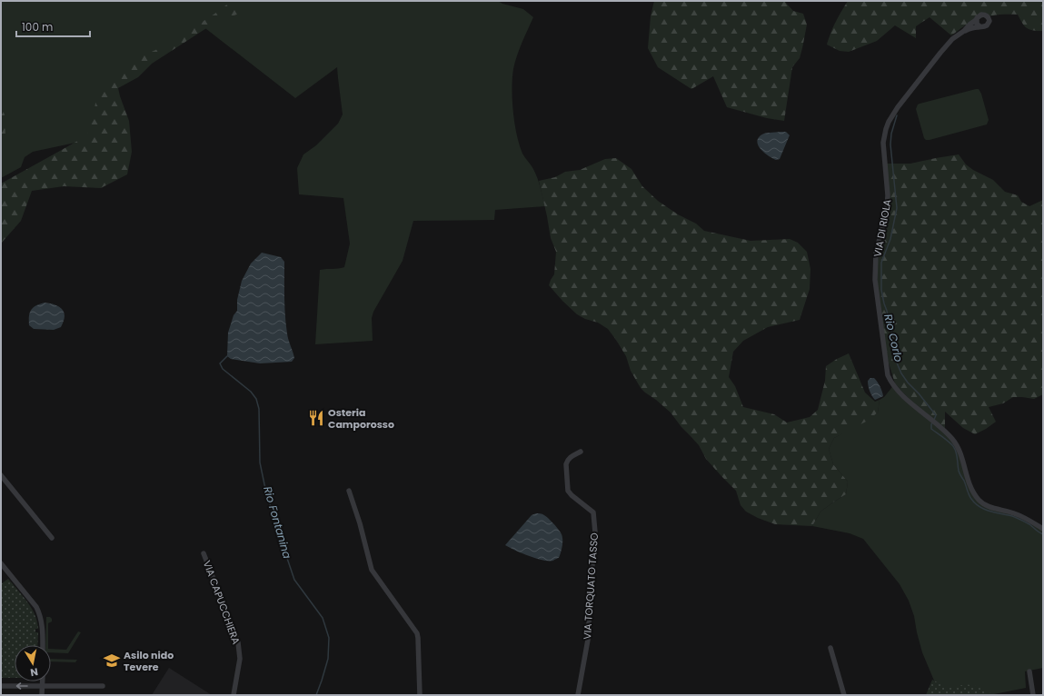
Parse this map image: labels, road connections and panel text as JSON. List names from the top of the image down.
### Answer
{
  "streets": {
    "street": ["VIA DI RIOLA", "VIA TORQUATO TASSO", "VIA CAPUCCHIERA"]
  },
  "water": ["Rio Corlo", "Rio Fontanina"],
  "places": {
    "restaurant": ["Osteria Camporosso"],
    "school or university": ["Asilo nido Tevere"]
  },
  "scale_bar": "100 m",
  "north": "bottom"
}
